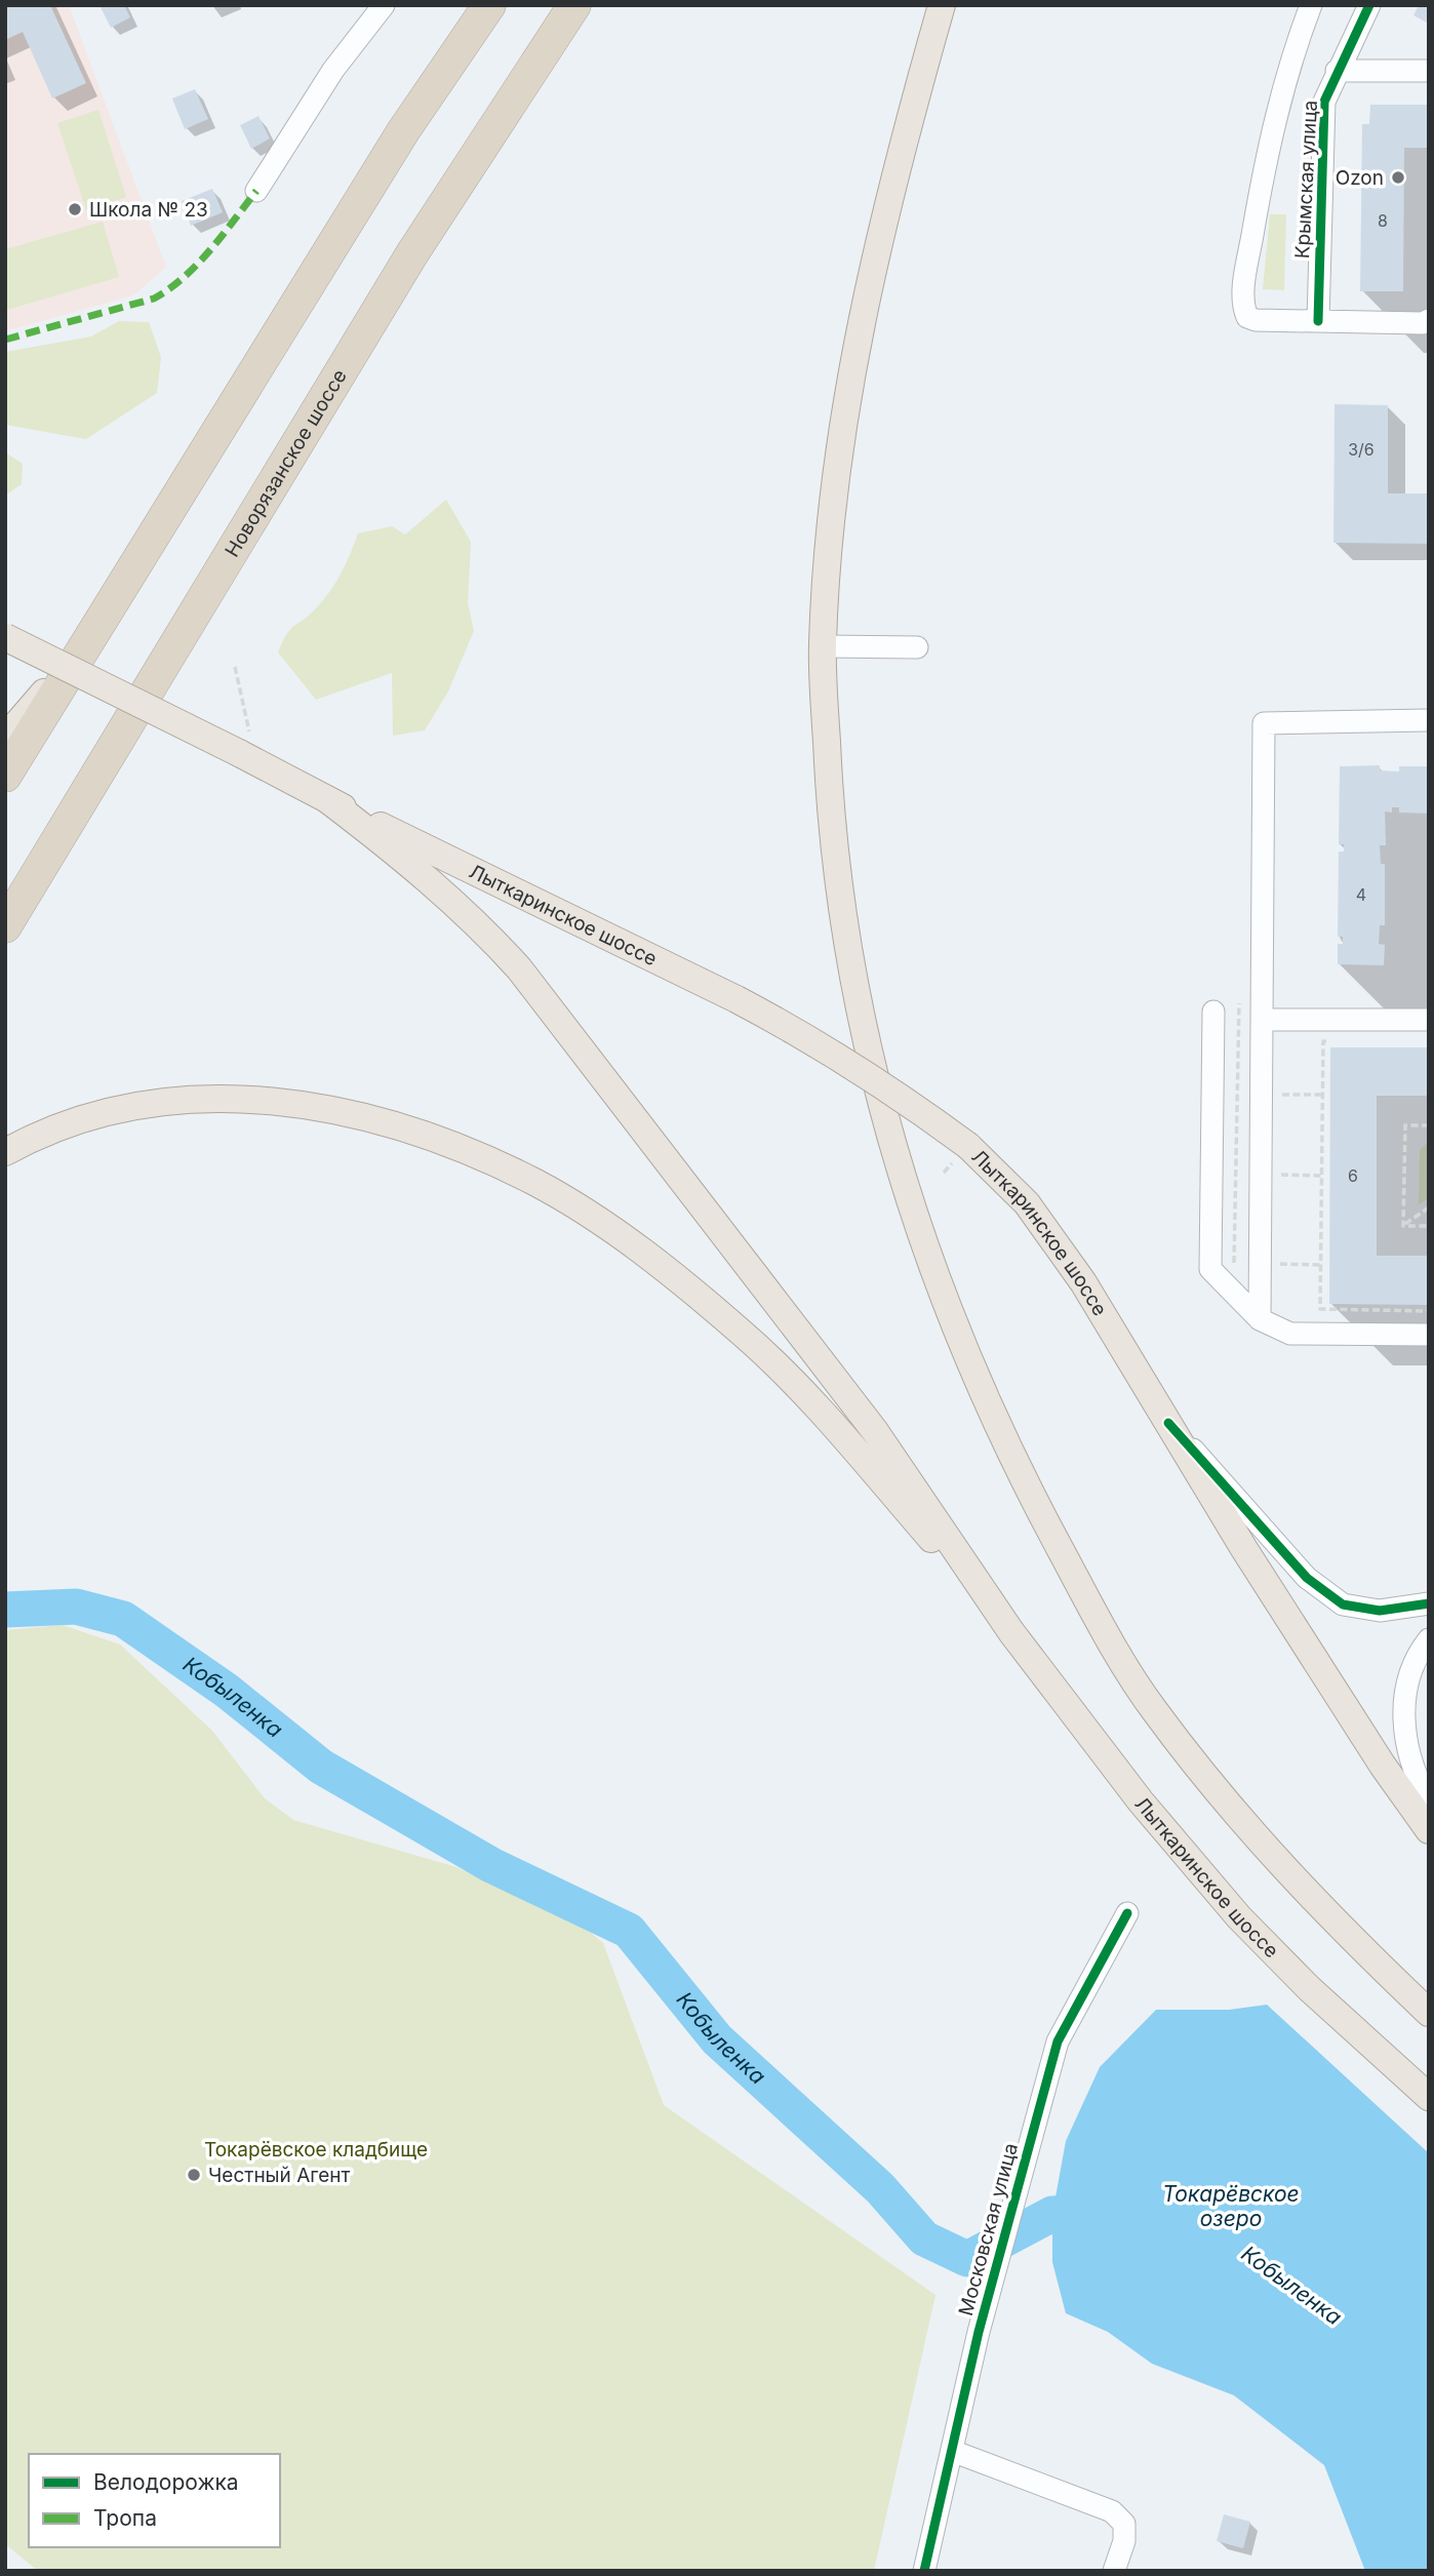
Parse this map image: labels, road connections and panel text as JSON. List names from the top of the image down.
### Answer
{
  "streets": {
    "highway": ["Новорязанское шоссе"],
    "main road": ["Лыткаринское шоссе"],
    "street": ["Крымская улица", "Московская улица"]
  },
  "water": ["Кобыленка", "Токарёвское озеро"],
  "parks": ["Токарёвское кладбище"],
  "places": ["Ozon", "Школа № 23", "Честный Агент"],
  "house_numbers": [
    "8",
    "3/6",
    "4",
    "6"
  ],
  "legend": ["Велодорожка", "Тропа"]
}
